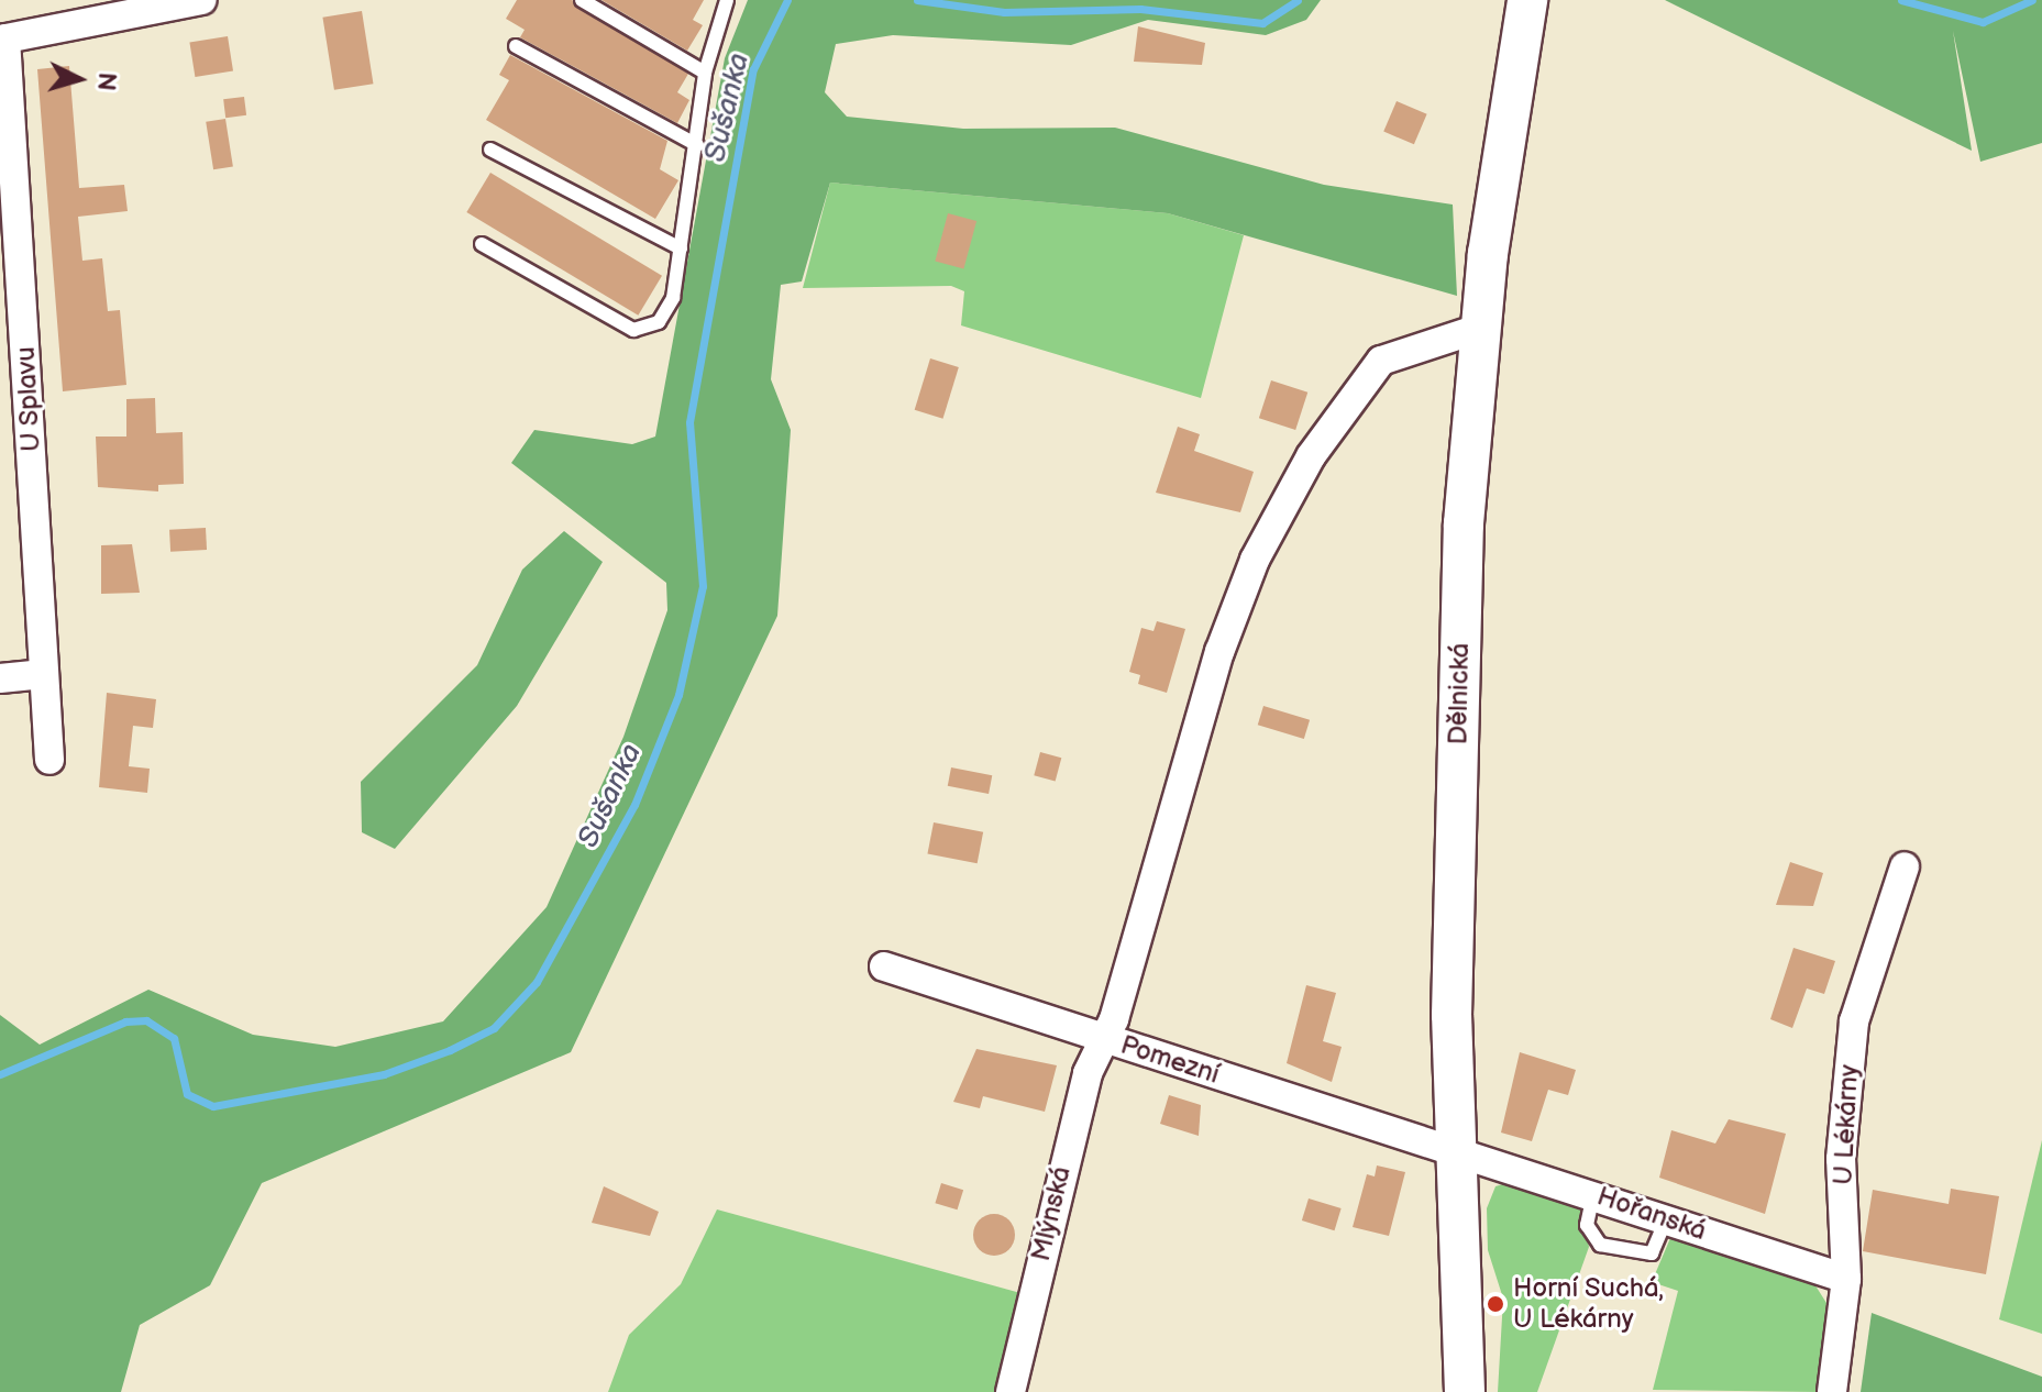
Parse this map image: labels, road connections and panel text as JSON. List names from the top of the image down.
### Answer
{
  "streets": {
    "main road": ["Dělnická"],
    "street": [
      "U Splavu",
      "Pomezní",
      "U Lékárny",
      "Mlýnská",
      "Hořanská"
    ]
  },
  "crossings": [
    ["Dělnická", "Pomezní"],
    ["Dělnická", "Mlýnská"],
    ["Dělnická", "Hořanská"],
    ["Pomezní", "Mlýnská"],
    ["Pomezní", "Hořanská"],
    ["U Lékárny", "Hořanská"]
  ],
  "water": ["Sušanka"],
  "places": ["Horní Suchá, U Lékárny"],
  "north": "right"
}
